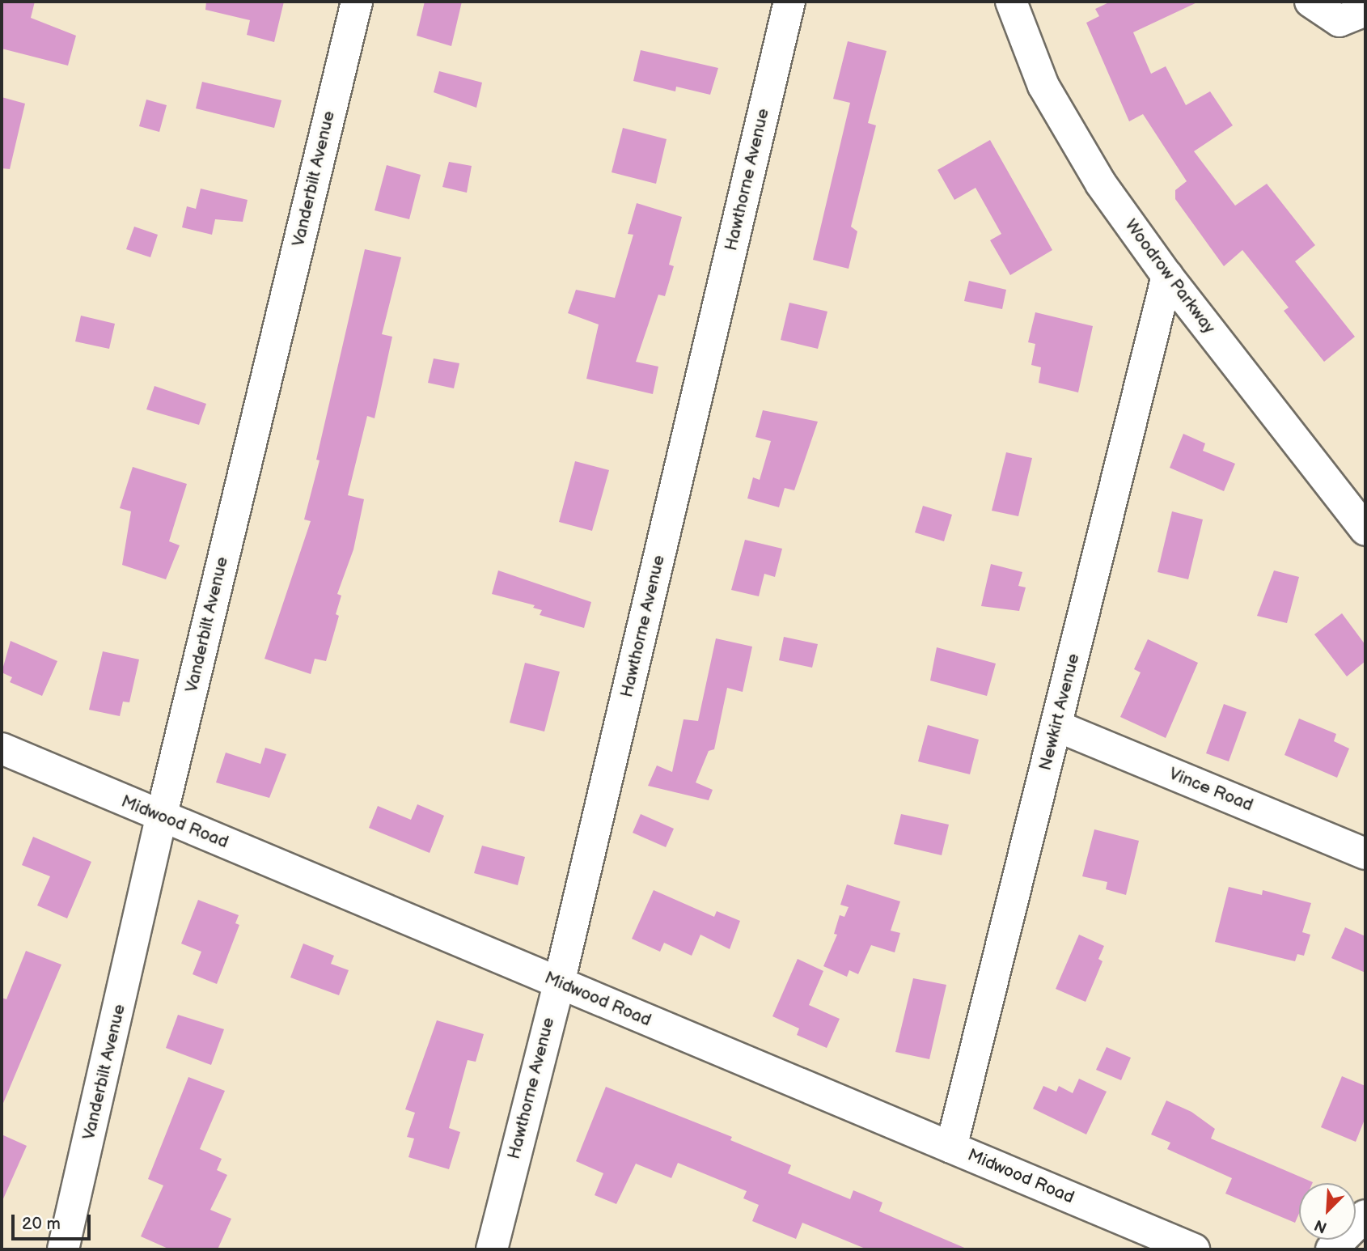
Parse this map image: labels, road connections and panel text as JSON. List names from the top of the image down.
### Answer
{
  "streets": {
    "street": [
      "Vanderbilt Avenue",
      "Hawthorne Avenue",
      "Woodrow Parkway",
      "Newkirt Avenue",
      "Vince Road",
      "Midwood Road"
    ]
  },
  "crossings": [
    ["Vanderbilt Avenue", "Midwood Road"],
    ["Hawthorne Avenue", "Midwood Road"],
    ["Woodrow Parkway", "Newkirt Avenue"],
    ["Newkirt Avenue", "Vince Road"],
    ["Newkirt Avenue", "Midwood Road"]
  ],
  "scale_bar": "20 m",
  "north": "bottom left"
}
